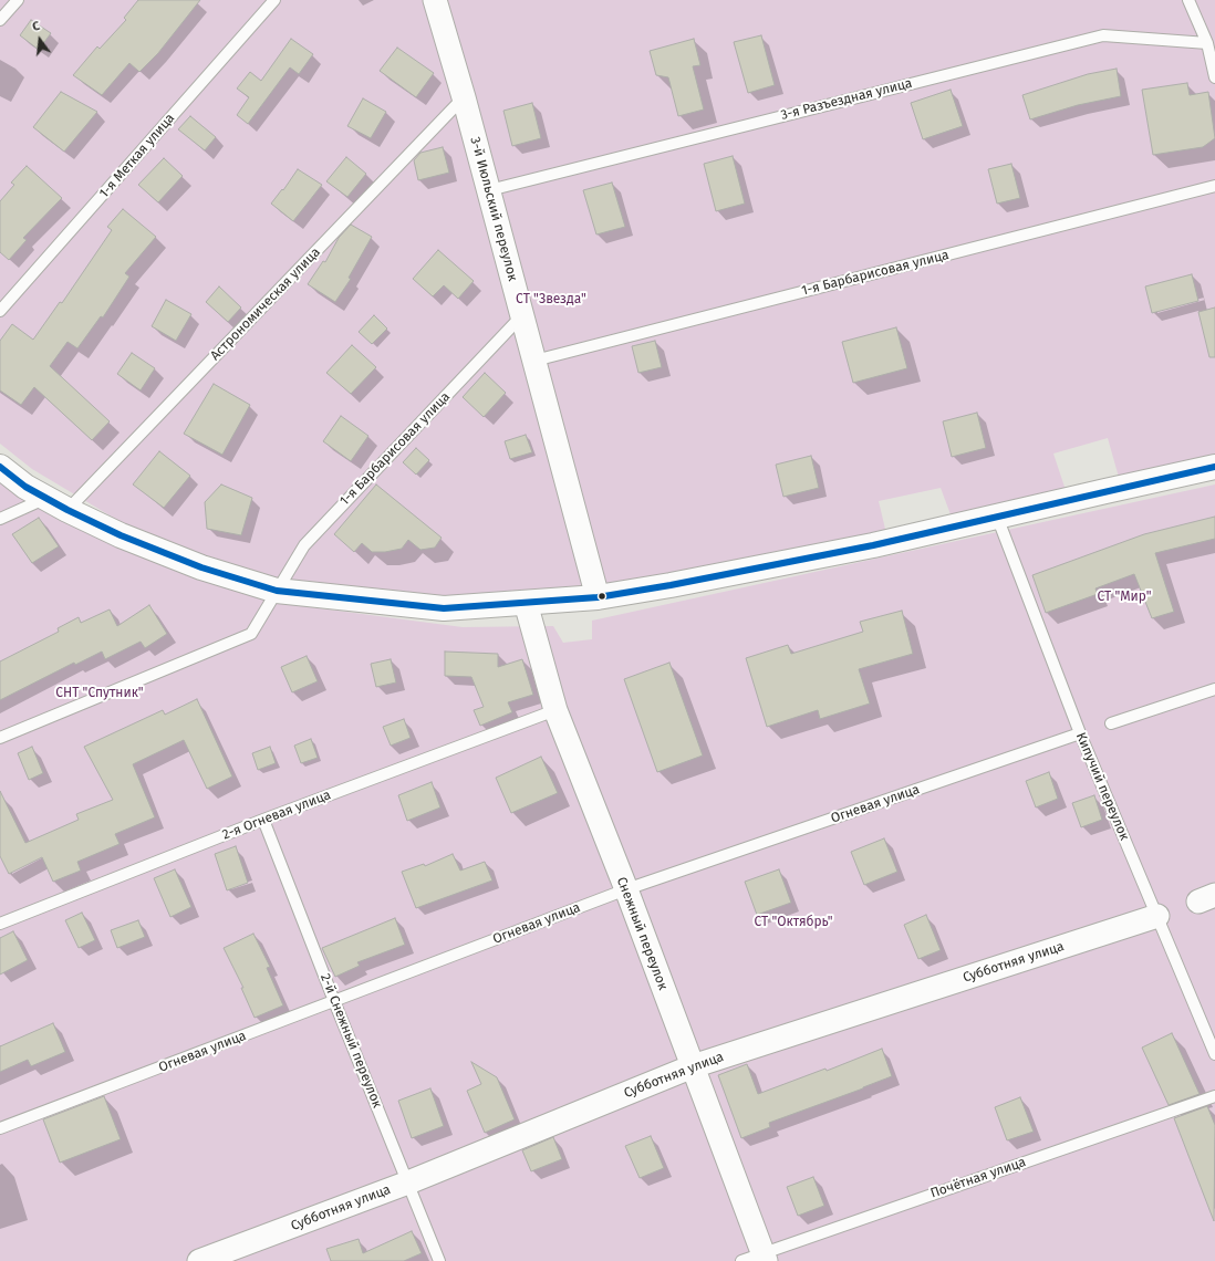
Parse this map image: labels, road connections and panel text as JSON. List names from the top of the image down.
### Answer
{
  "streets": {
    "street": ["3-й Июльский переулок", "Снежный переулок", "Субботняя улица"],
    "lane": [
      "3-я Разъездная улица",
      "1-я Меткая улица",
      "1-я Барбарисовая улица",
      "Астрономическая улица",
      "Кипучий переулок",
      "Огневая улица",
      "2-я Огневая улица",
      "2-й Снежный переулок",
      "Почётная улица"
    ]
  },
  "crossings": [
    ["3-я Разъездная улица", "3-й Июльский переулок"],
    ["3-й Июльский переулок", "1-я Барбарисовая улица"],
    ["3-й Июльский переулок", "Астрономическая улица"],
    ["Кипучий переулок", "Огневая улица"],
    ["Кипучий переулок", "Субботняя улица"],
    ["Огневая улица", "Снежный переулок"],
    ["Огневая улица", "2-й Снежный переулок"],
    ["2-я Огневая улица", "Снежный переулок"],
    ["2-я Огневая улица", "2-й Снежный переулок"],
    ["Снежный переулок", "Субботняя улица"],
    ["Снежный переулок", "Почётная улица"],
    ["Субботняя улица", "2-й Снежный переулок"]
  ],
  "parks": [
    "СТ \"Звезда\"",
    "СТ \"Мир\"",
    "СНТ \"Спутник\"",
    "СТ \"Октябрь\""
  ],
  "north": "top"
}
